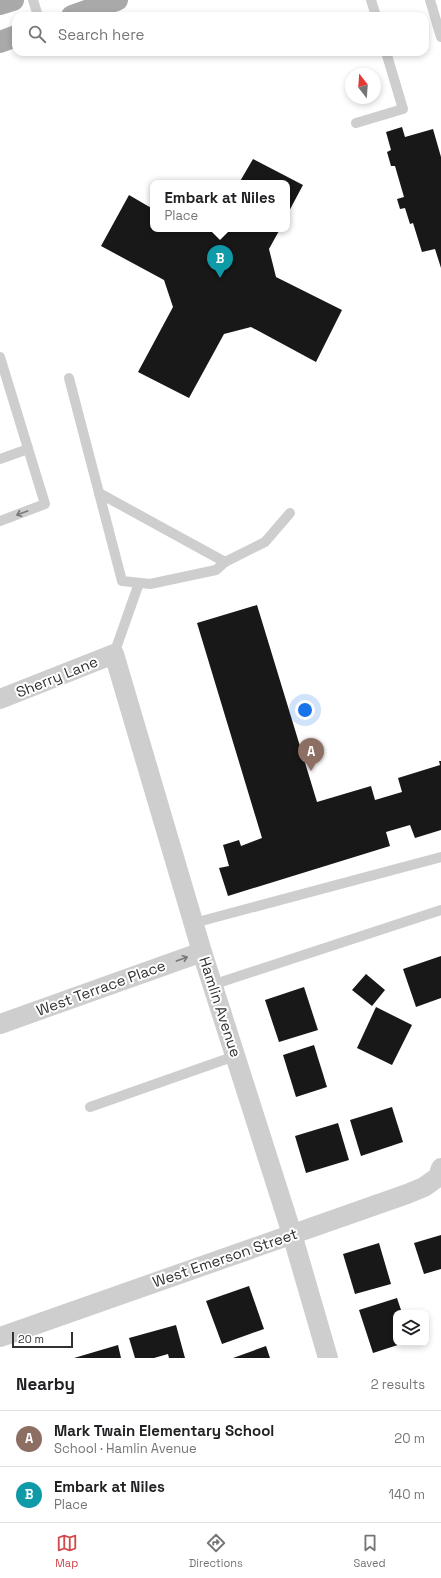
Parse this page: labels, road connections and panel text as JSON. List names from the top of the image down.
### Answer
{
  "streets": {
    "street": [
      "Sherry Lane",
      "West Terrace Place",
      "Hamlin Avenue",
      "West Emerson Street"
    ]
  },
  "crossings": [
    ["Sherry Lane", "Hamlin Avenue"],
    ["West Terrace Place", "Hamlin Avenue"],
    ["Hamlin Avenue", "West Emerson Street"]
  ],
  "one_way": ["West Terrace Place"],
  "scale_bar": "20 m",
  "north": "top",
  "page": {
    "search": "Search here",
    "popup": ["Embark at Niles", "Place"],
    "pins": ["B", "A"],
    "scale": "20 m",
    "heading": ["Nearby", "2 results"],
    "list": [
      {
        "mark": "A",
        "name": "Mark Twain Elementary School",
        "note": "School · Hamlin Avenue",
        "value": "20 m"
      },
      {
        "mark": "B",
        "name": "Embark at Niles",
        "note": "Place",
        "value": "140 m"
      }
    ],
    "nav": ["Map", "Directions", "Saved"]
  }
}
